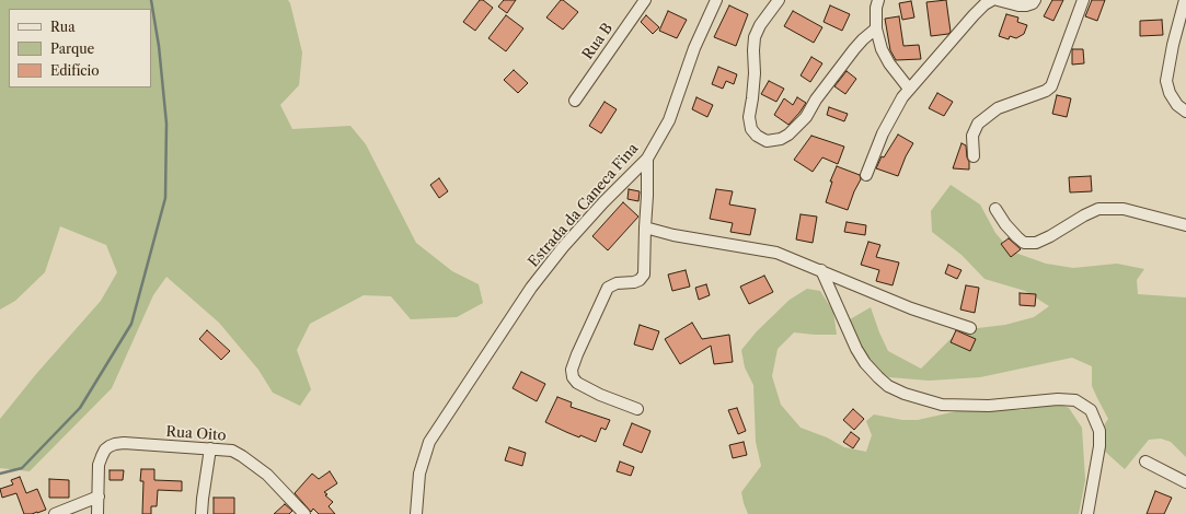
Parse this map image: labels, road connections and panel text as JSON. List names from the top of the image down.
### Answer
{
  "streets": {
    "street": ["Rua B", "Estrada da Caneca Fina", "Rua Oito"]
  },
  "legend": ["Rua", "Parque", "Edifício"]
}
